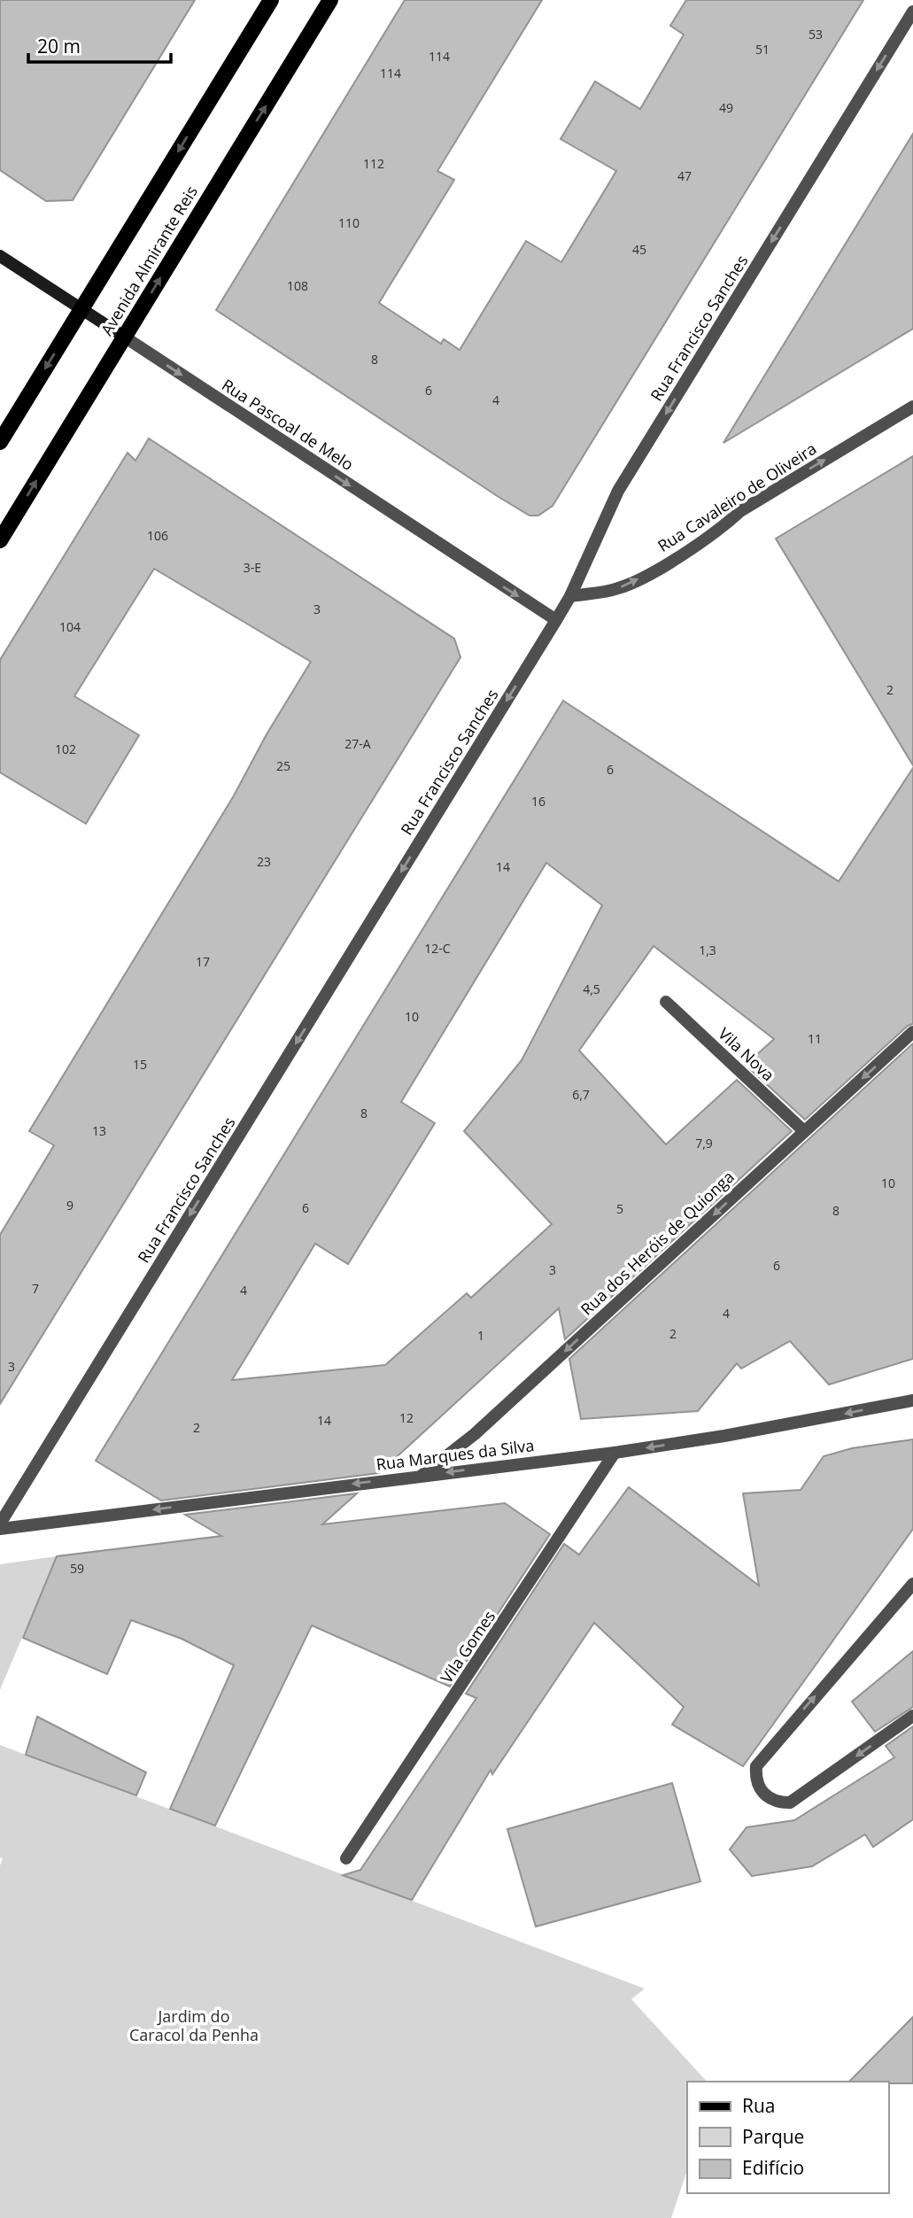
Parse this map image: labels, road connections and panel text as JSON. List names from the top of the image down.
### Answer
{
  "streets": {
    "main road": ["Avenida Almirante Reis"],
    "street": [
      "Rua Francisco Sanches",
      "Rua Pascoal de Melo",
      "Rua Cavaleiro de Oliveira",
      "Vila Nova",
      "Rua dos Heróis de Quionga",
      "Rua Marques da Silva",
      "Vila Gomes"
    ]
  },
  "crossings": [
    ["Avenida Almirante Reis", "Rua Pascoal de Melo"],
    ["Rua Francisco Sanches", "Rua Pascoal de Melo"],
    ["Rua Francisco Sanches", "Rua Cavaleiro de Oliveira"],
    ["Vila Nova", "Rua dos Heróis de Quionga"],
    ["Rua dos Heróis de Quionga", "Rua Marques da Silva"],
    ["Rua Marques da Silva", "Vila Gomes"]
  ],
  "one_way": [
    "Rua Francisco Sanches",
    "Rua Pascoal de Melo",
    "Rua Cavaleiro de Oliveira",
    "Rua dos Heróis de Quionga",
    "Rua Marques da Silva"
  ],
  "parks": ["Jardim do Caracol da Penha"],
  "house_numbers": [
    "53",
    "51",
    "114",
    "114",
    "49",
    "112",
    "47",
    "110",
    "45",
    "108",
    "8",
    "6",
    "4",
    "106",
    "3-E",
    "3",
    "104",
    "2",
    "27-A",
    "102",
    "25",
    "6",
    "16",
    "23",
    "14",
    "12-C",
    "1,3",
    "17",
    "4,5",
    "10",
    "11",
    "15",
    "6,7",
    "8",
    "13",
    "7,9",
    "10",
    "9",
    "6",
    "5",
    "8",
    "6",
    "3",
    "7",
    "4",
    "4",
    "2",
    "1",
    "3",
    "12",
    "14",
    "2",
    "59"
  ],
  "legend": ["Rua", "Parque", "Edifício"],
  "scale_bar": "20 m"
}
